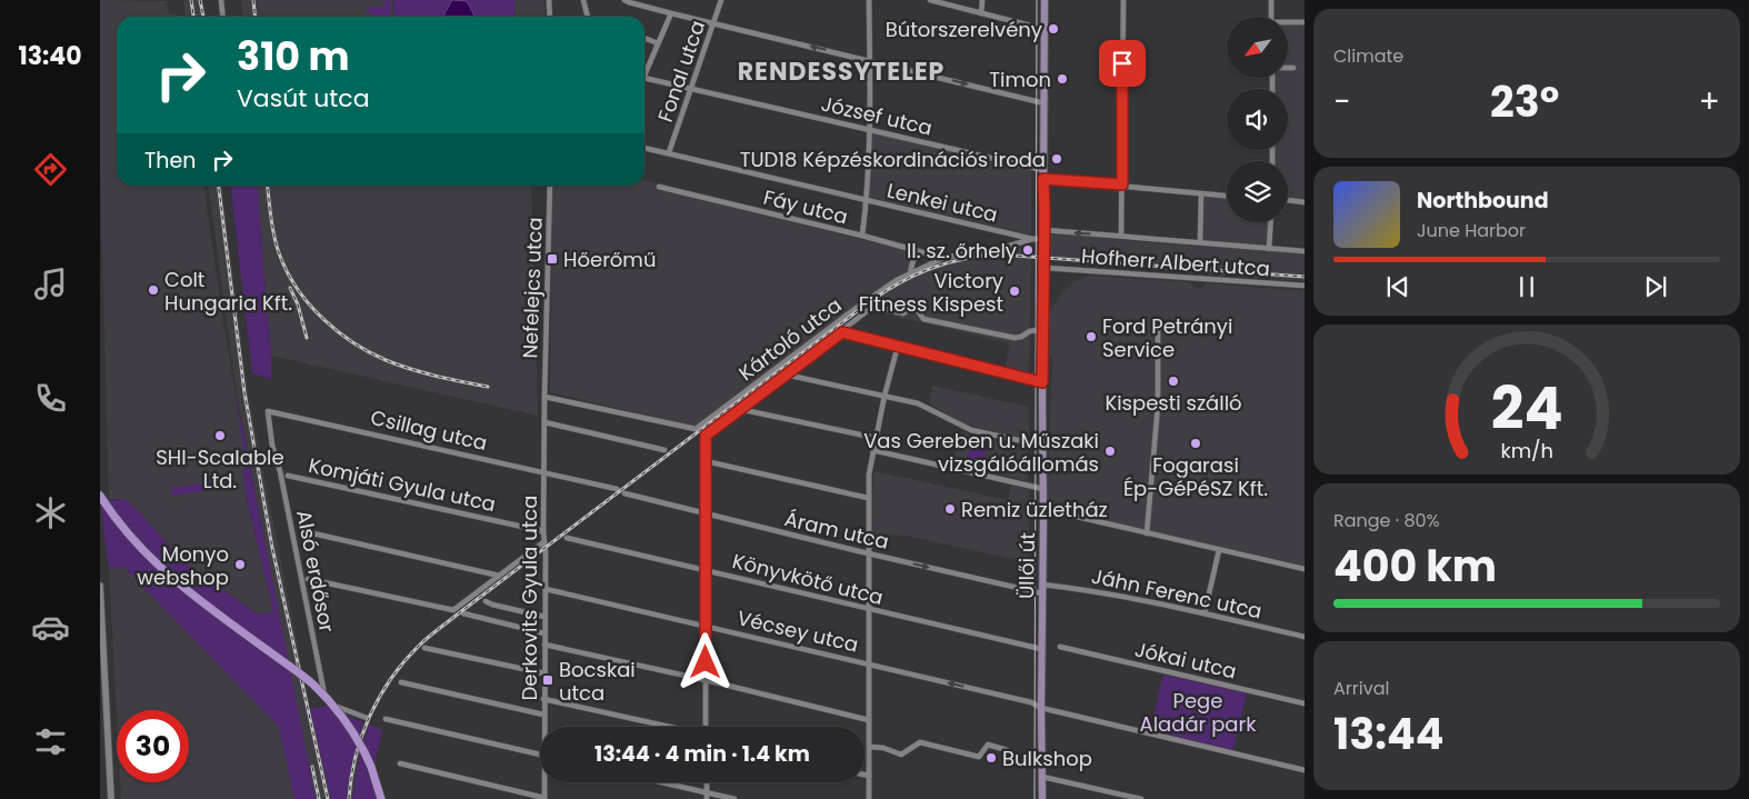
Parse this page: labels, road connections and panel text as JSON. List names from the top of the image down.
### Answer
{
  "streets": {
    "main road": ["Üllői út"],
    "street": [
      "Fonal utca",
      "József utca",
      "Lenkei utca",
      "Fáy utca",
      "Hofherr Albert utca",
      "Nefelejcs utca",
      "Kártoló utca",
      "Csillag utca",
      "Komjáti Gyula utca",
      "Áram utca",
      "Alsó erdősor",
      "Könyvkötő utca",
      "Jáhn Ferenc utca",
      "Derkovits Gyula utca",
      "Vécsey utca",
      "Jókai utca"
    ]
  },
  "crossings": [
    ["Fonal utca", "József utca"],
    ["Fonal utca", "Lenkei utca"],
    ["József utca", "Üllői út"],
    ["Lenkei utca", "Kártoló utca"],
    ["Lenkei utca", "Üllői út"],
    ["Fáy utca", "Kártoló utca"],
    ["Hofherr Albert utca", "Üllői út"],
    ["Nefelejcs utca", "Kártoló utca"],
    ["Nefelejcs utca", "Derkovits Gyula utca"],
    ["Kártoló utca", "Derkovits Gyula utca"],
    ["Csillag utca", "Alsó erdősor"],
    ["Csillag utca", "Derkovits Gyula utca"],
    ["Komjáti Gyula utca", "Derkovits Gyula utca"],
    ["Áram utca", "Üllői út"],
    ["Üllői út", "Könyvkötő utca"],
    ["Üllői út", "Jáhn Ferenc utca"],
    ["Üllői út", "Vécsey utca"],
    ["Derkovits Gyula utca", "Vécsey utca"]
  ],
  "one_way": ["Áram utca"],
  "districts": ["RENDESSYTELEP"],
  "parks": ["Pege Aladár park"],
  "places": {
    "other": [
      "Bútorszerelvény",
      "Timon",
      "TUD18 Képzéskordinációs iroda",
      "II. sz. őrhely",
      "Colt Hungaria Kft.",
      "Victory Fitness Kispest",
      "Ford Petrányi Service",
      "Kispesti szálló",
      "SHI-Scalable Ltd.",
      "Fogarasi Ép-GéPéSZ Kft.",
      "Vas Gereben u. Műszaki vizsgálóállomás",
      "Remiz üzletház",
      "Monyo webshop",
      "Bulkshop"
    ],
    "transit": ["Hőerőmű", "Bocskai utca"]
  },
  "north": "bottom left",
  "page": {
    "tabs": "13:40",
    "tile": [
      "Climate",
      ["Range · 80%", "400 km"],
      ["Arrival", "13:44"]
    ],
    "turn": ["310 m", "Vasút utca"],
    "heat": ["−", "23°", "+"],
    "then": "Then",
    "song": ["Northbound", "June Harbor"],
    "limit": "30",
    "trip": "13:44 · 4 min · 1.4 km",
    "gauge": ["24", "km/h"]
  }
}
